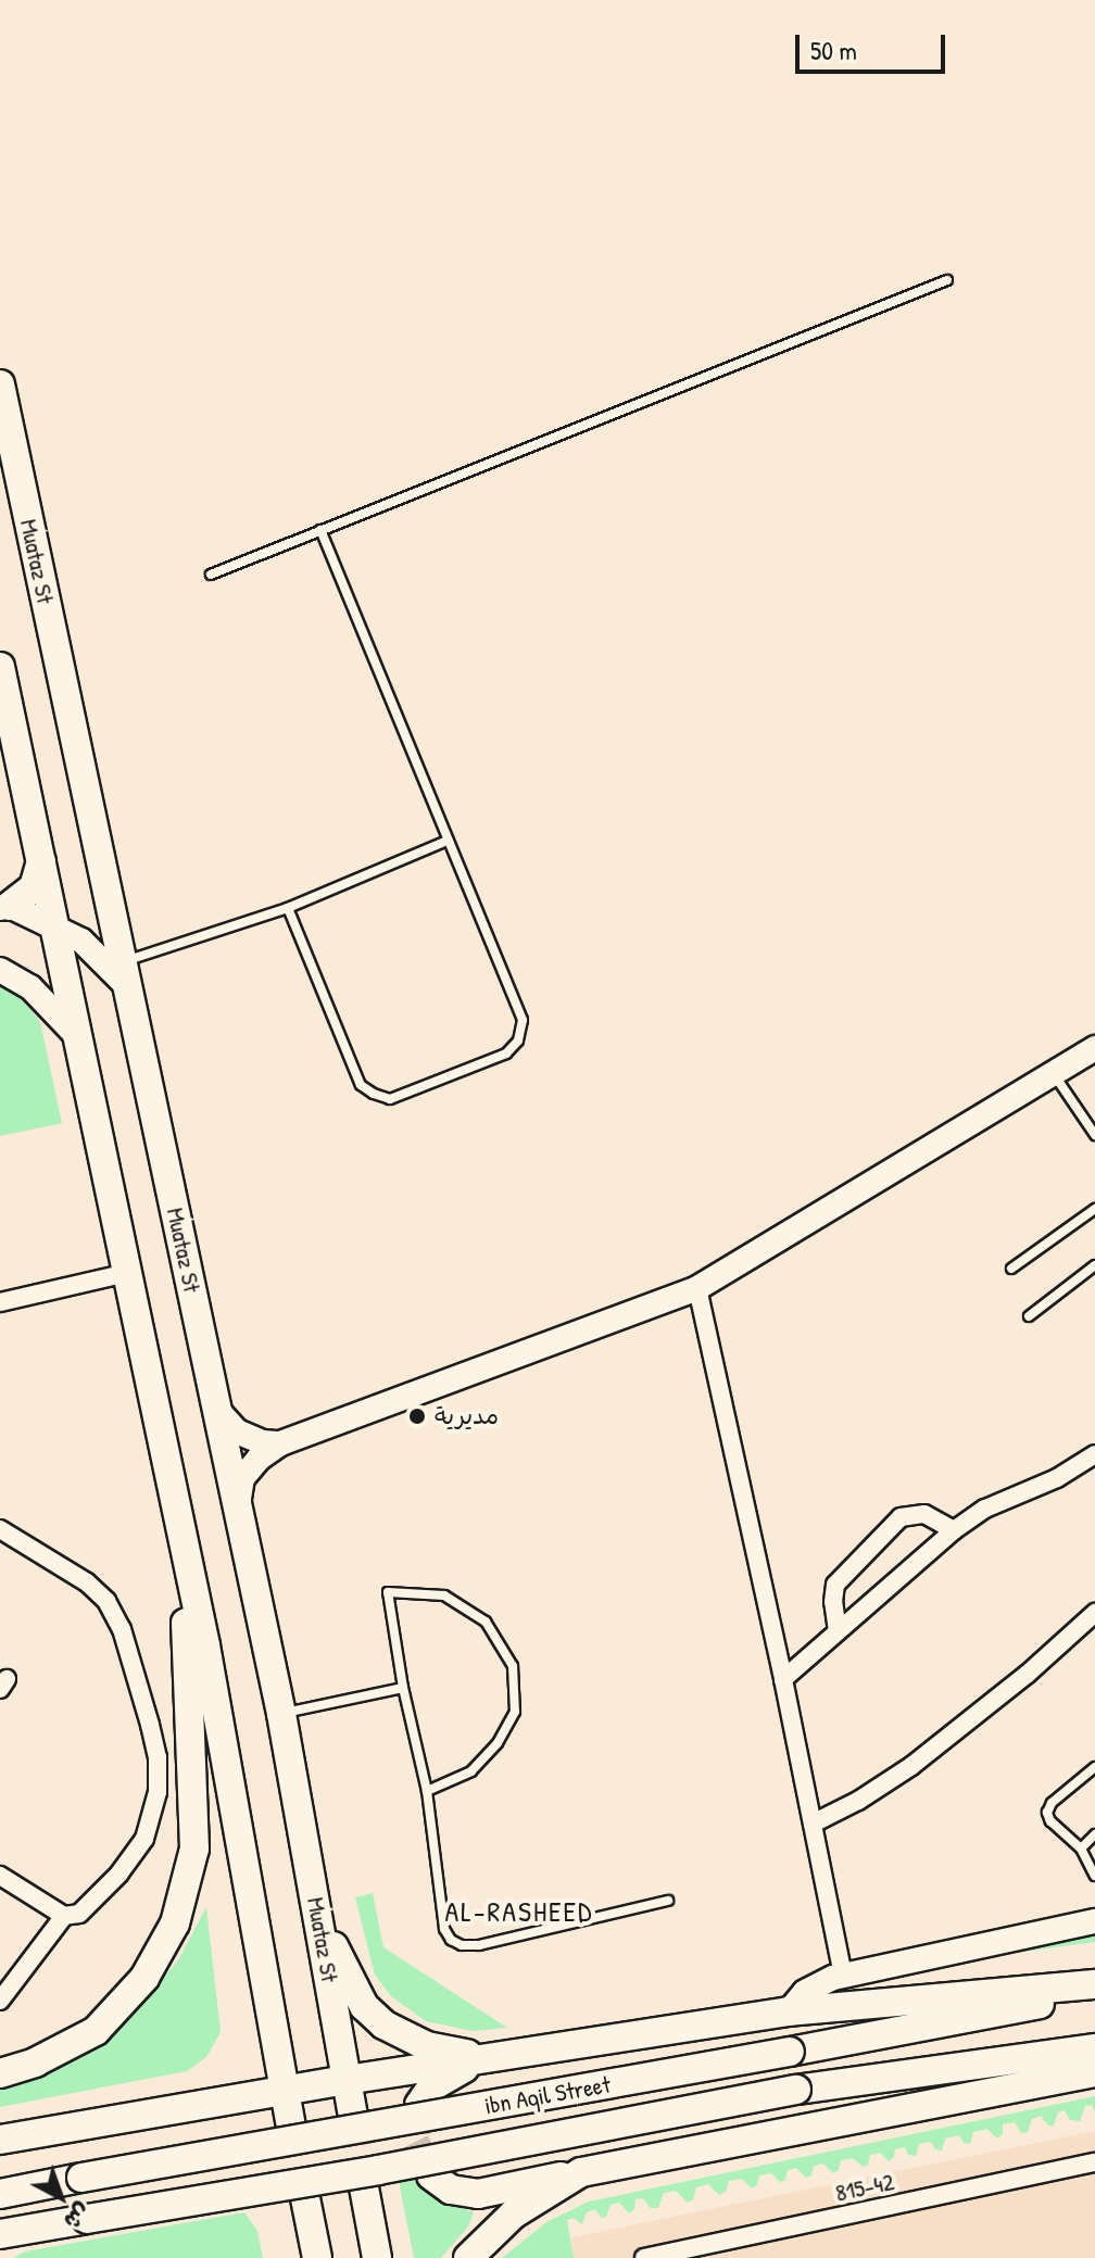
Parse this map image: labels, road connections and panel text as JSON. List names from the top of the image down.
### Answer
{
  "streets": {
    "main road": ["Muataz St", "ibn Aqil Street"],
    "street": ["815-42"]
  },
  "districts": ["AL-RASHEED"],
  "places": ["مديرية"],
  "scale_bar": "50 m",
  "north": "bottom right"
}
